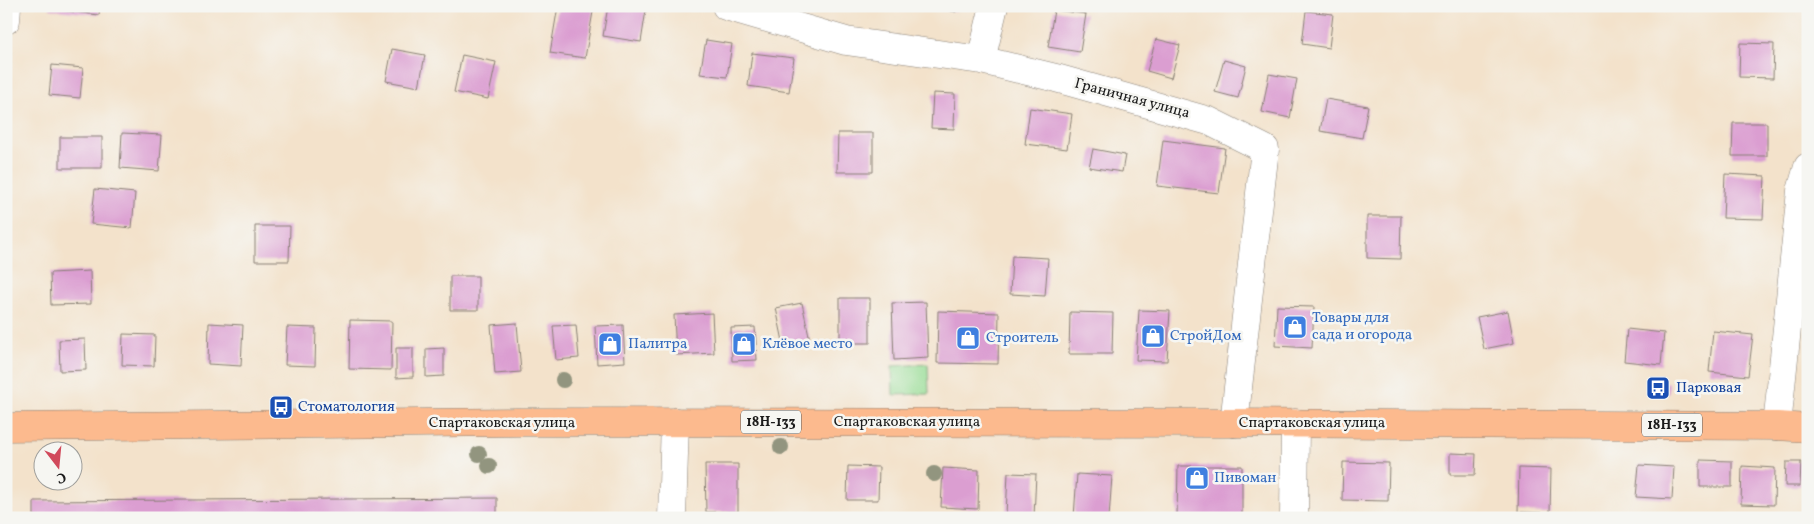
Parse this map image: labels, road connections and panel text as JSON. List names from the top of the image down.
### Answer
{
  "streets": {
    "main road": ["18Н-133", "Спартаковская улица"],
    "street": ["Граничная улица"]
  },
  "crossings": [
    ["Граничная улица", "Спартаковская улица"]
  ],
  "places": {
    "shop": [
      "Товары для сада и огорода",
      "СтройДом",
      "Строитель",
      "Палитра",
      "Клёвое место",
      "Пивоман"
    ],
    "bus stop": ["Парковая", "Стоматология"]
  },
  "north": "bottom"
}
